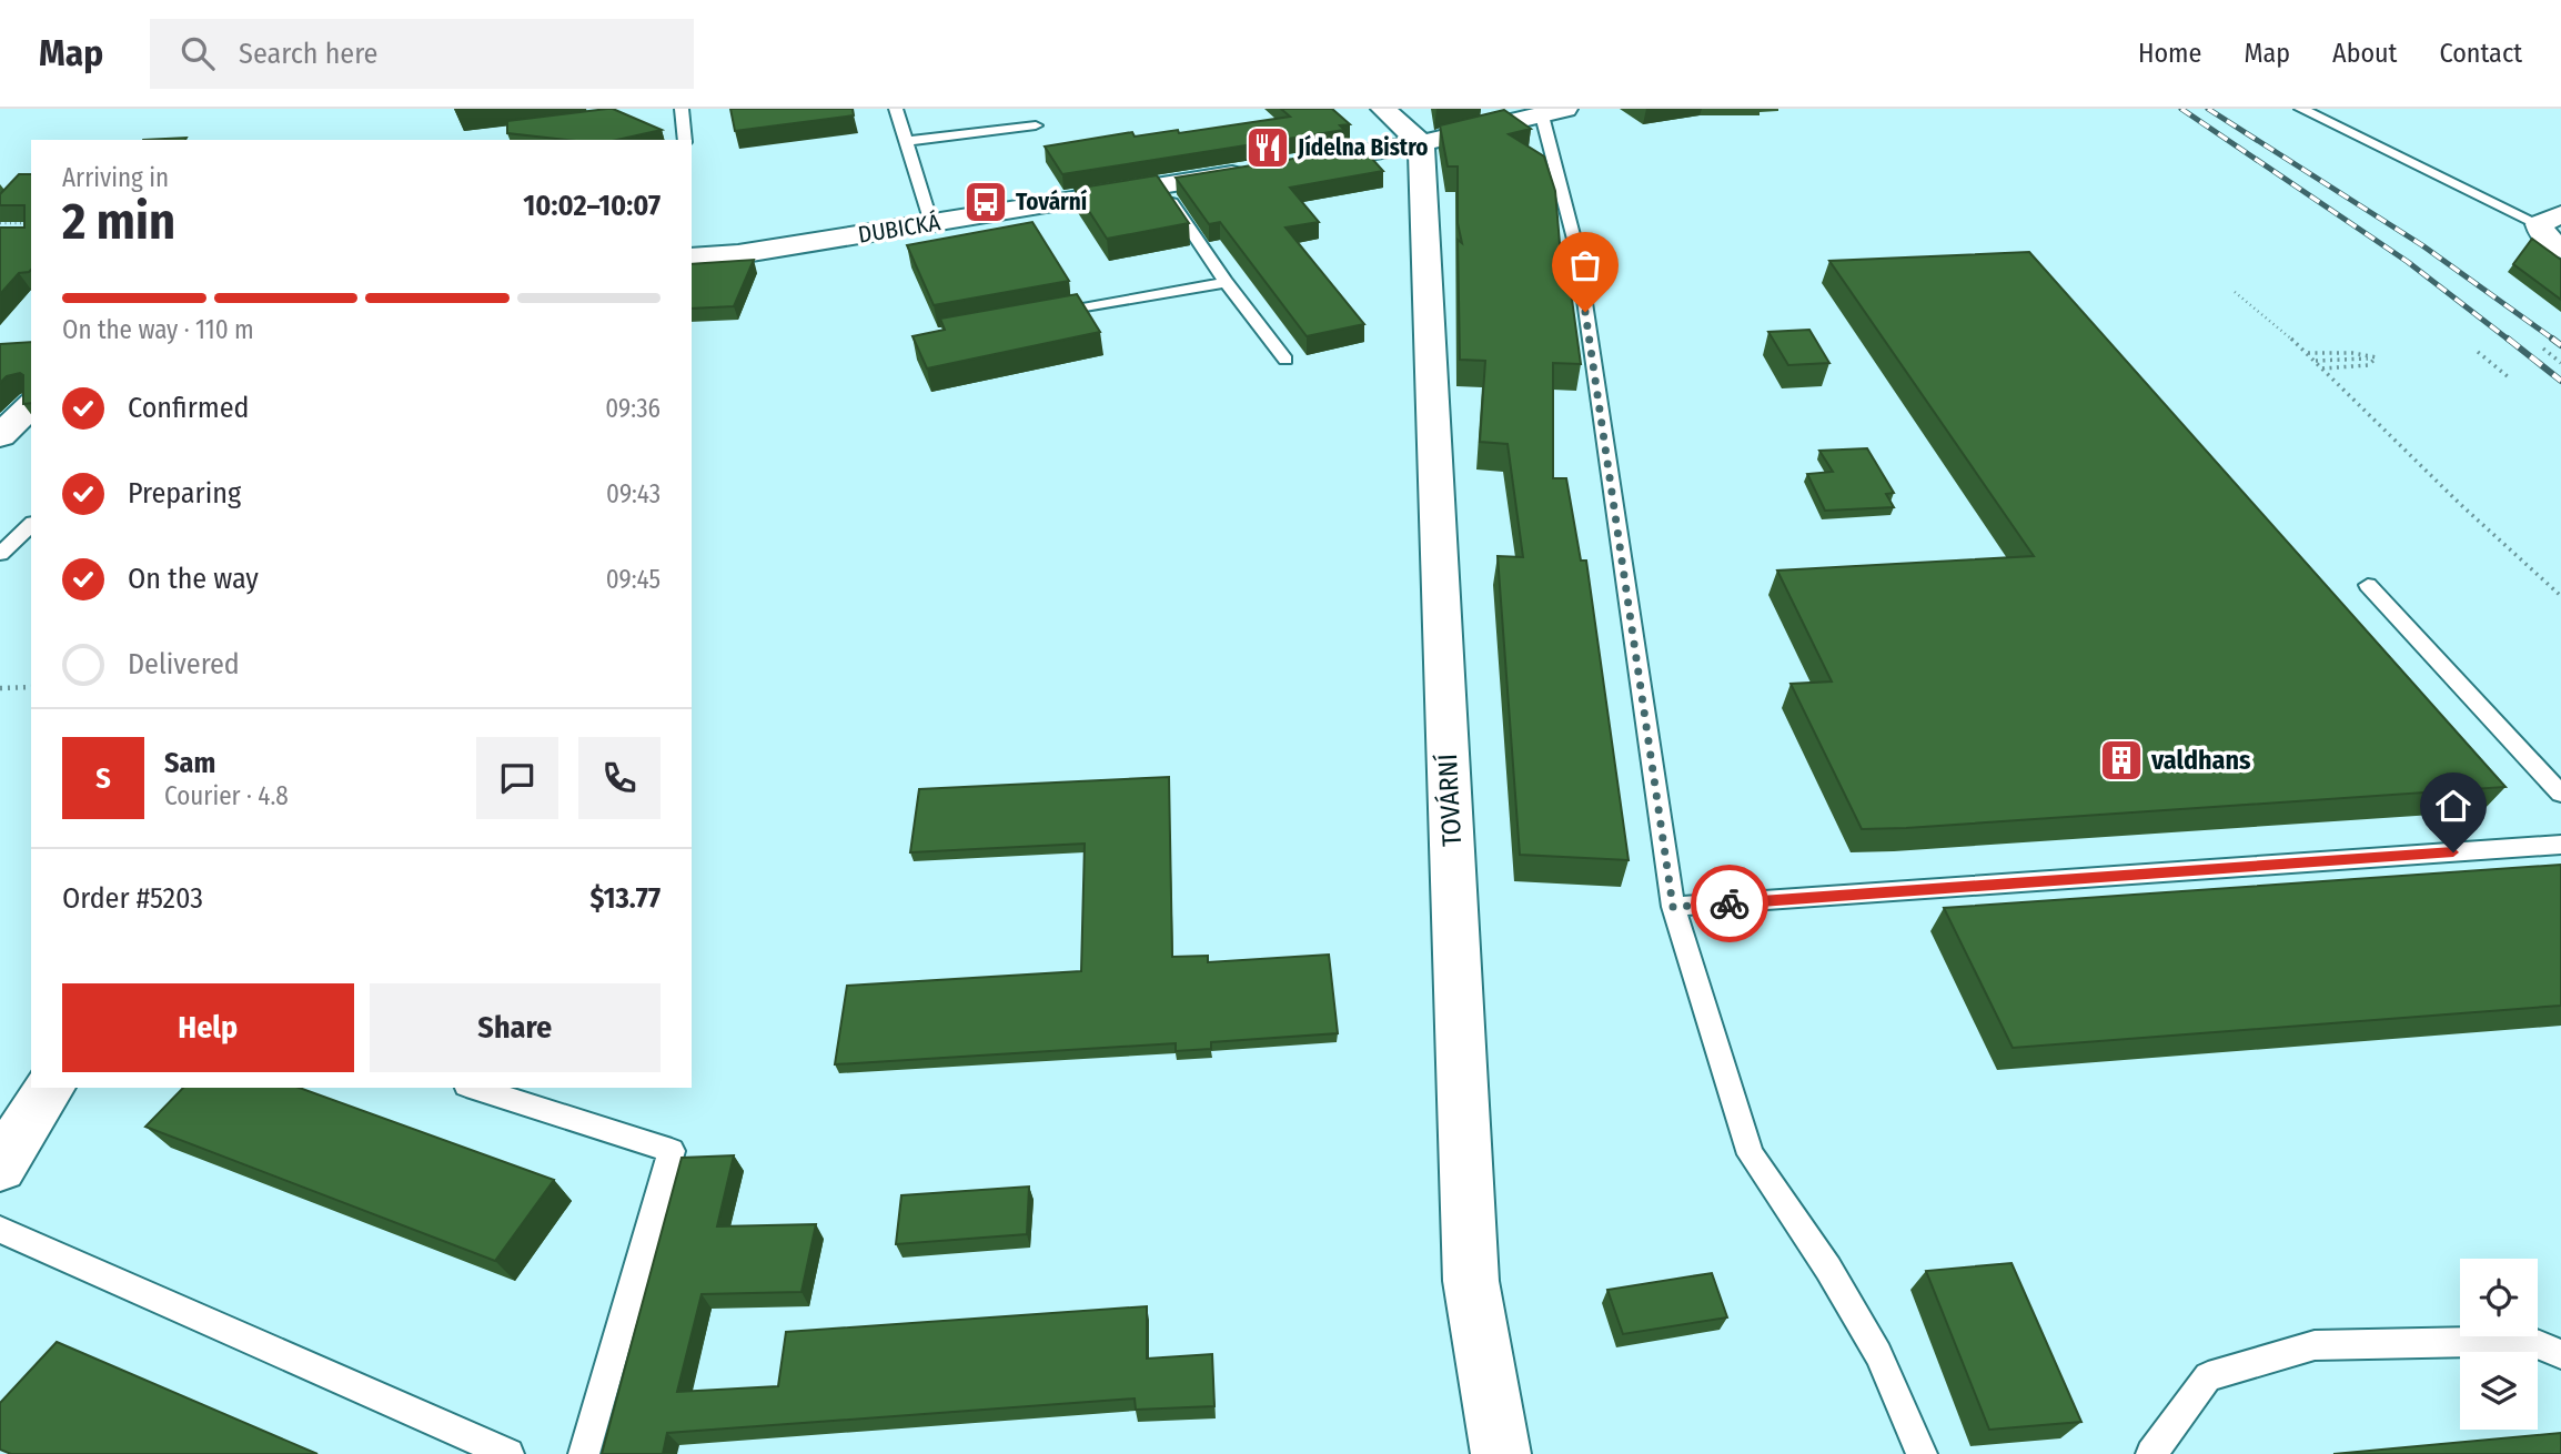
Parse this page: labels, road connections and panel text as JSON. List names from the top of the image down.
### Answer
{
  "streets": {
    "street": ["DUBICKÁ", "TOVÁRNÍ"]
  },
  "places": {
    "restaurant": ["Jídelna Bistro"],
    "bus stop": ["Tovární"],
    "building": ["valdhans"]
  },
  "page": {
    "header": "Map",
    "search": "Search here",
    "nav": [
      "Home",
      "Map",
      "About",
      "Contact"
    ],
    "heading": ["2 min", "Arriving in", "10:02–10:07"],
    "panel": [
      "Sam",
      "Courier · 4.8",
      "Order #5203",
      "$13.77"
    ],
    "bar": "On the way · 110 m",
    "list": [
      ["Confirmed", "09:36"],
      ["Preparing", "09:43"],
      ["On the way", "09:45"],
      "Delivered"
    ],
    "round": "S",
    "buttons": ["Help", "Share"]
  }
}
